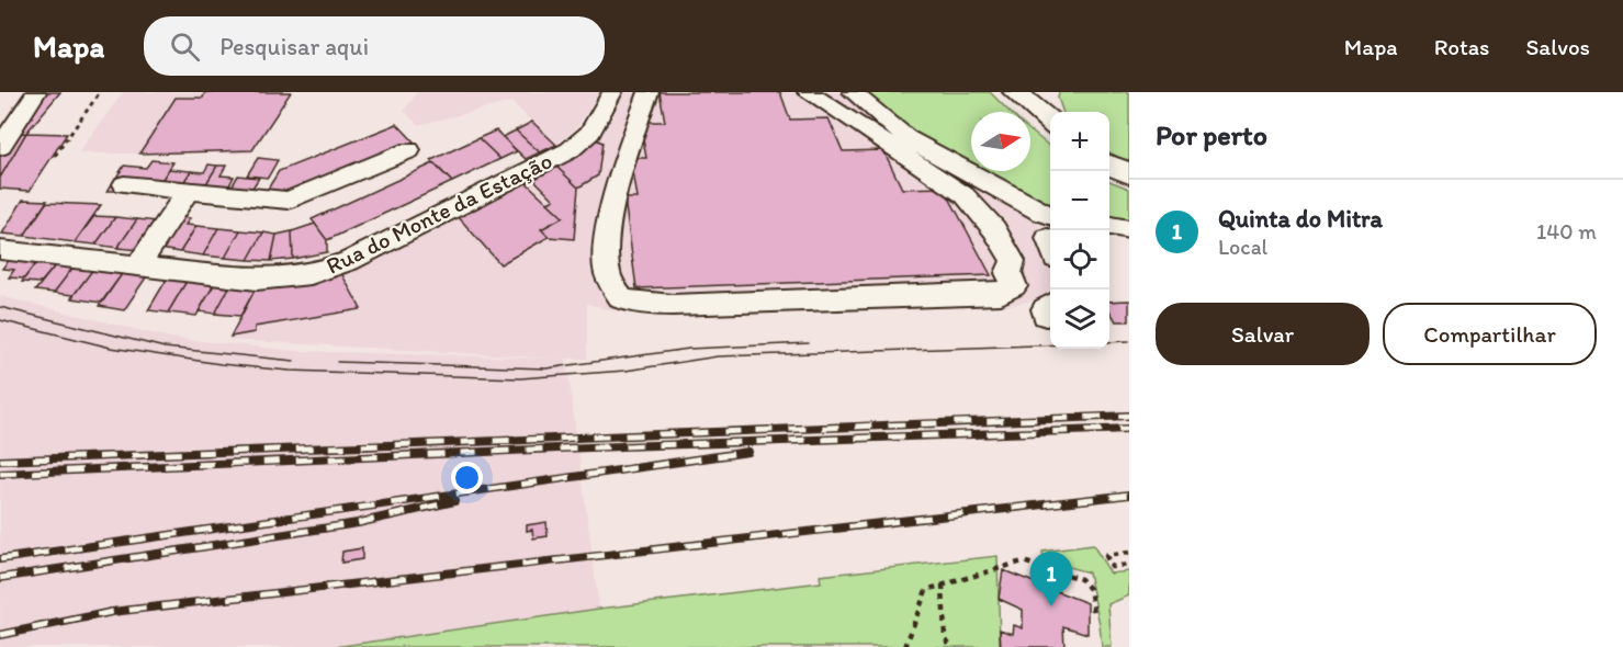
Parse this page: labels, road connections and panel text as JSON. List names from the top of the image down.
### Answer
{
  "streets": {
    "street": ["Rua do Monte da Estação"]
  },
  "north": "right",
  "page": {
    "header": "Mapa",
    "search": "Pesquisar aqui",
    "nav": ["Mapa", "Rotas", "Salvos"],
    "heading": "Por perto",
    "map_buttons": ["+", "−"],
    "list": [
      {
        "mark": "1",
        "name": "Quinta do Mitra",
        "note": "Local",
        "value": "140 m"
      }
    ],
    "buttons": ["Salvar", "Compartilhar"],
    "pins": "1"
  }
}
